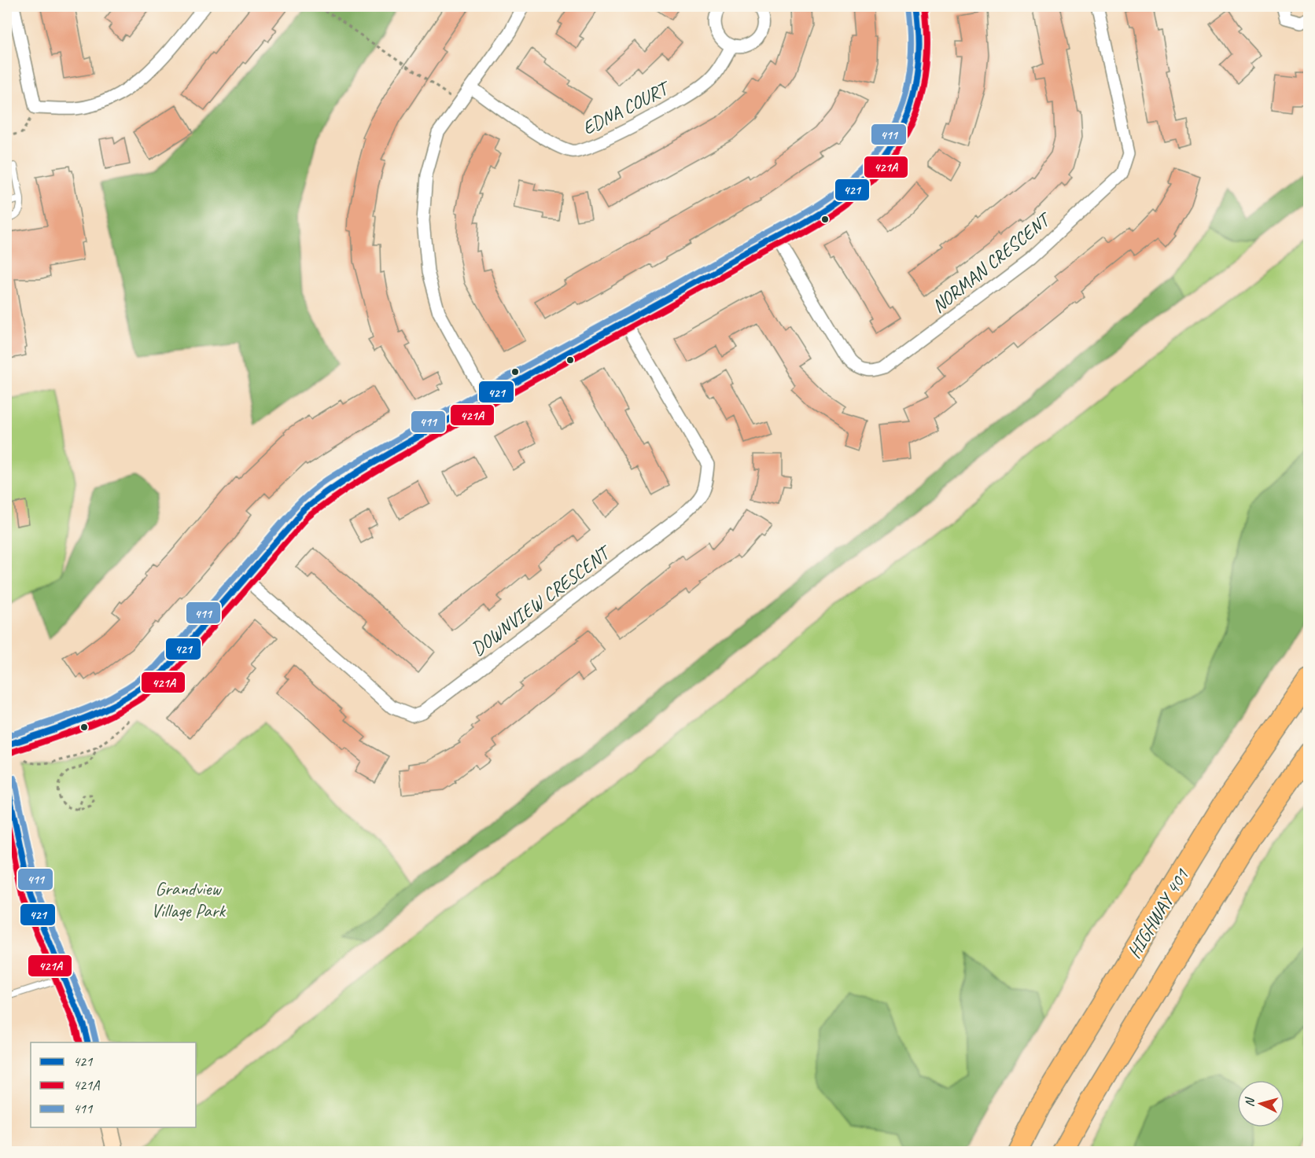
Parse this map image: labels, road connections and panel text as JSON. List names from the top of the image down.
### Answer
{
  "streets": {
    "highway": ["HIGHWAY 401"],
    "street": ["EDNA COURT", "NORMAN CRESCENT", "DOWNVIEW CRESCENT"]
  },
  "parks": ["Grandview Village Park"],
  "lines": ["transit line 421", "transit line 421A", "transit line 411"],
  "legend": ["421", "421A", "411"],
  "north": "left"
}
